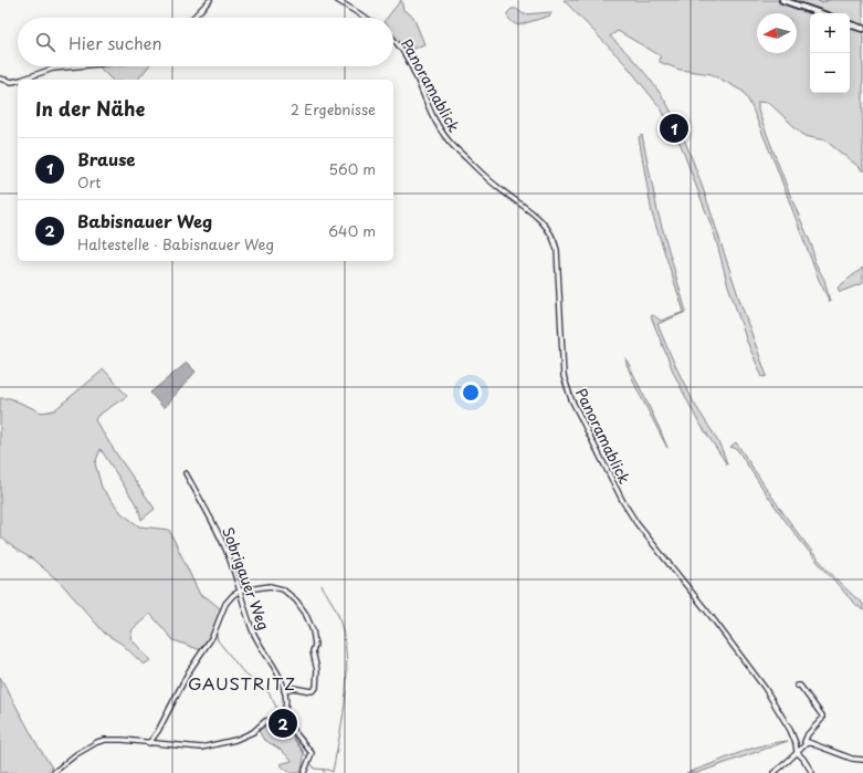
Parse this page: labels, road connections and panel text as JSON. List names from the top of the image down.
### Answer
{
  "streets": {
    "street": ["Panoramablick", "Sobrigauer Weg"]
  },
  "districts": ["GAUSTRITZ"],
  "north": "left",
  "page": {
    "map_buttons": ["+", "−"],
    "search": "Hier suchen",
    "heading": ["In der Nähe", "2 Ergebnisse"],
    "pins": ["1", "2"],
    "list": [
      {
        "mark": "1",
        "name": "Brause",
        "note": "Ort",
        "value": "560 m"
      },
      {
        "mark": "2",
        "name": "Babisnauer Weg",
        "note": "Haltestelle · Babisnauer Weg",
        "value": "640 m"
      }
    ]
  }
}
